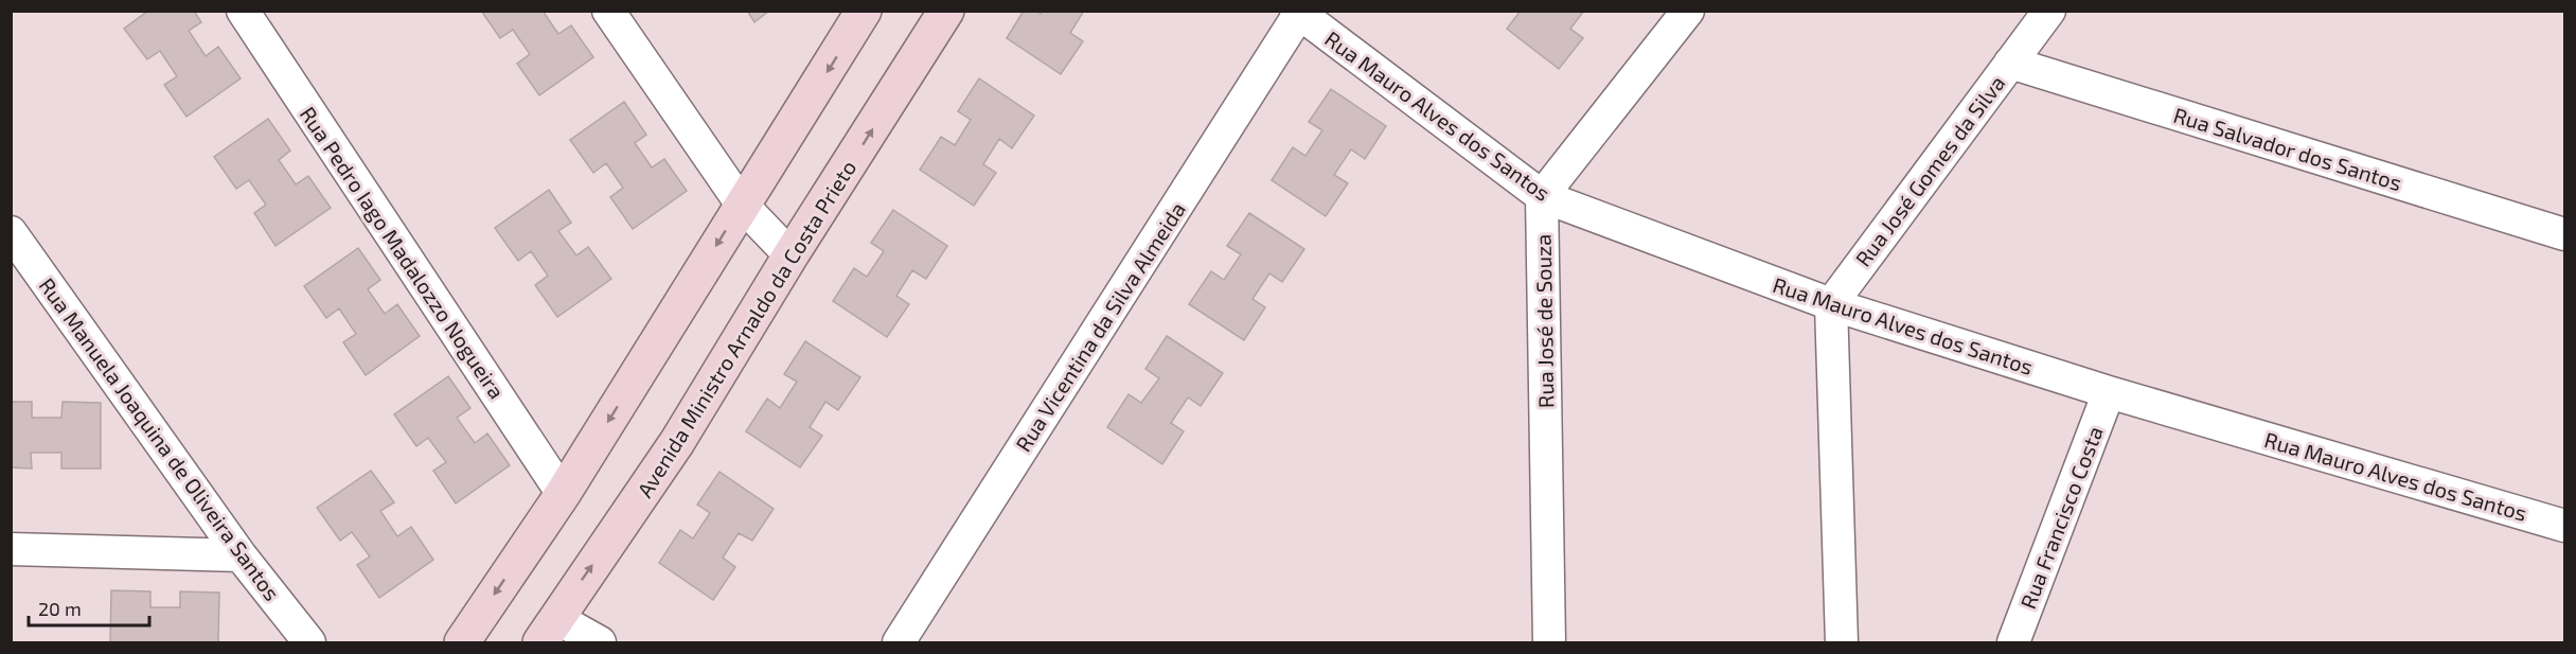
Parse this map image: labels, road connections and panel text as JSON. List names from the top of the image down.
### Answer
{
  "streets": {
    "street": [
      "Rua Mauro Alves dos Santos",
      "Rua Salvador dos Santos",
      "Rua José Gomes da Silva",
      "Rua Pedro Iago Madalozzo Nogueira",
      "Rua José de Souza",
      "Rua Vicentina da Silva Almeida",
      "Avenida Ministro Arnaldo da Costa Prieto",
      "Rua Manuela Joaquina de Oliveira Santos",
      "Rua Francisco Costa"
    ]
  },
  "crossings": [
    ["Rua Mauro Alves dos Santos", "Rua José Gomes da Silva"],
    ["Rua Mauro Alves dos Santos", "Rua José de Souza"],
    ["Rua Mauro Alves dos Santos", "Rua Vicentina da Silva Almeida"],
    ["Rua Mauro Alves dos Santos", "Rua Francisco Costa"],
    ["Rua Salvador dos Santos", "Rua José Gomes da Silva"]
  ],
  "scale_bar": "20 m"
}
